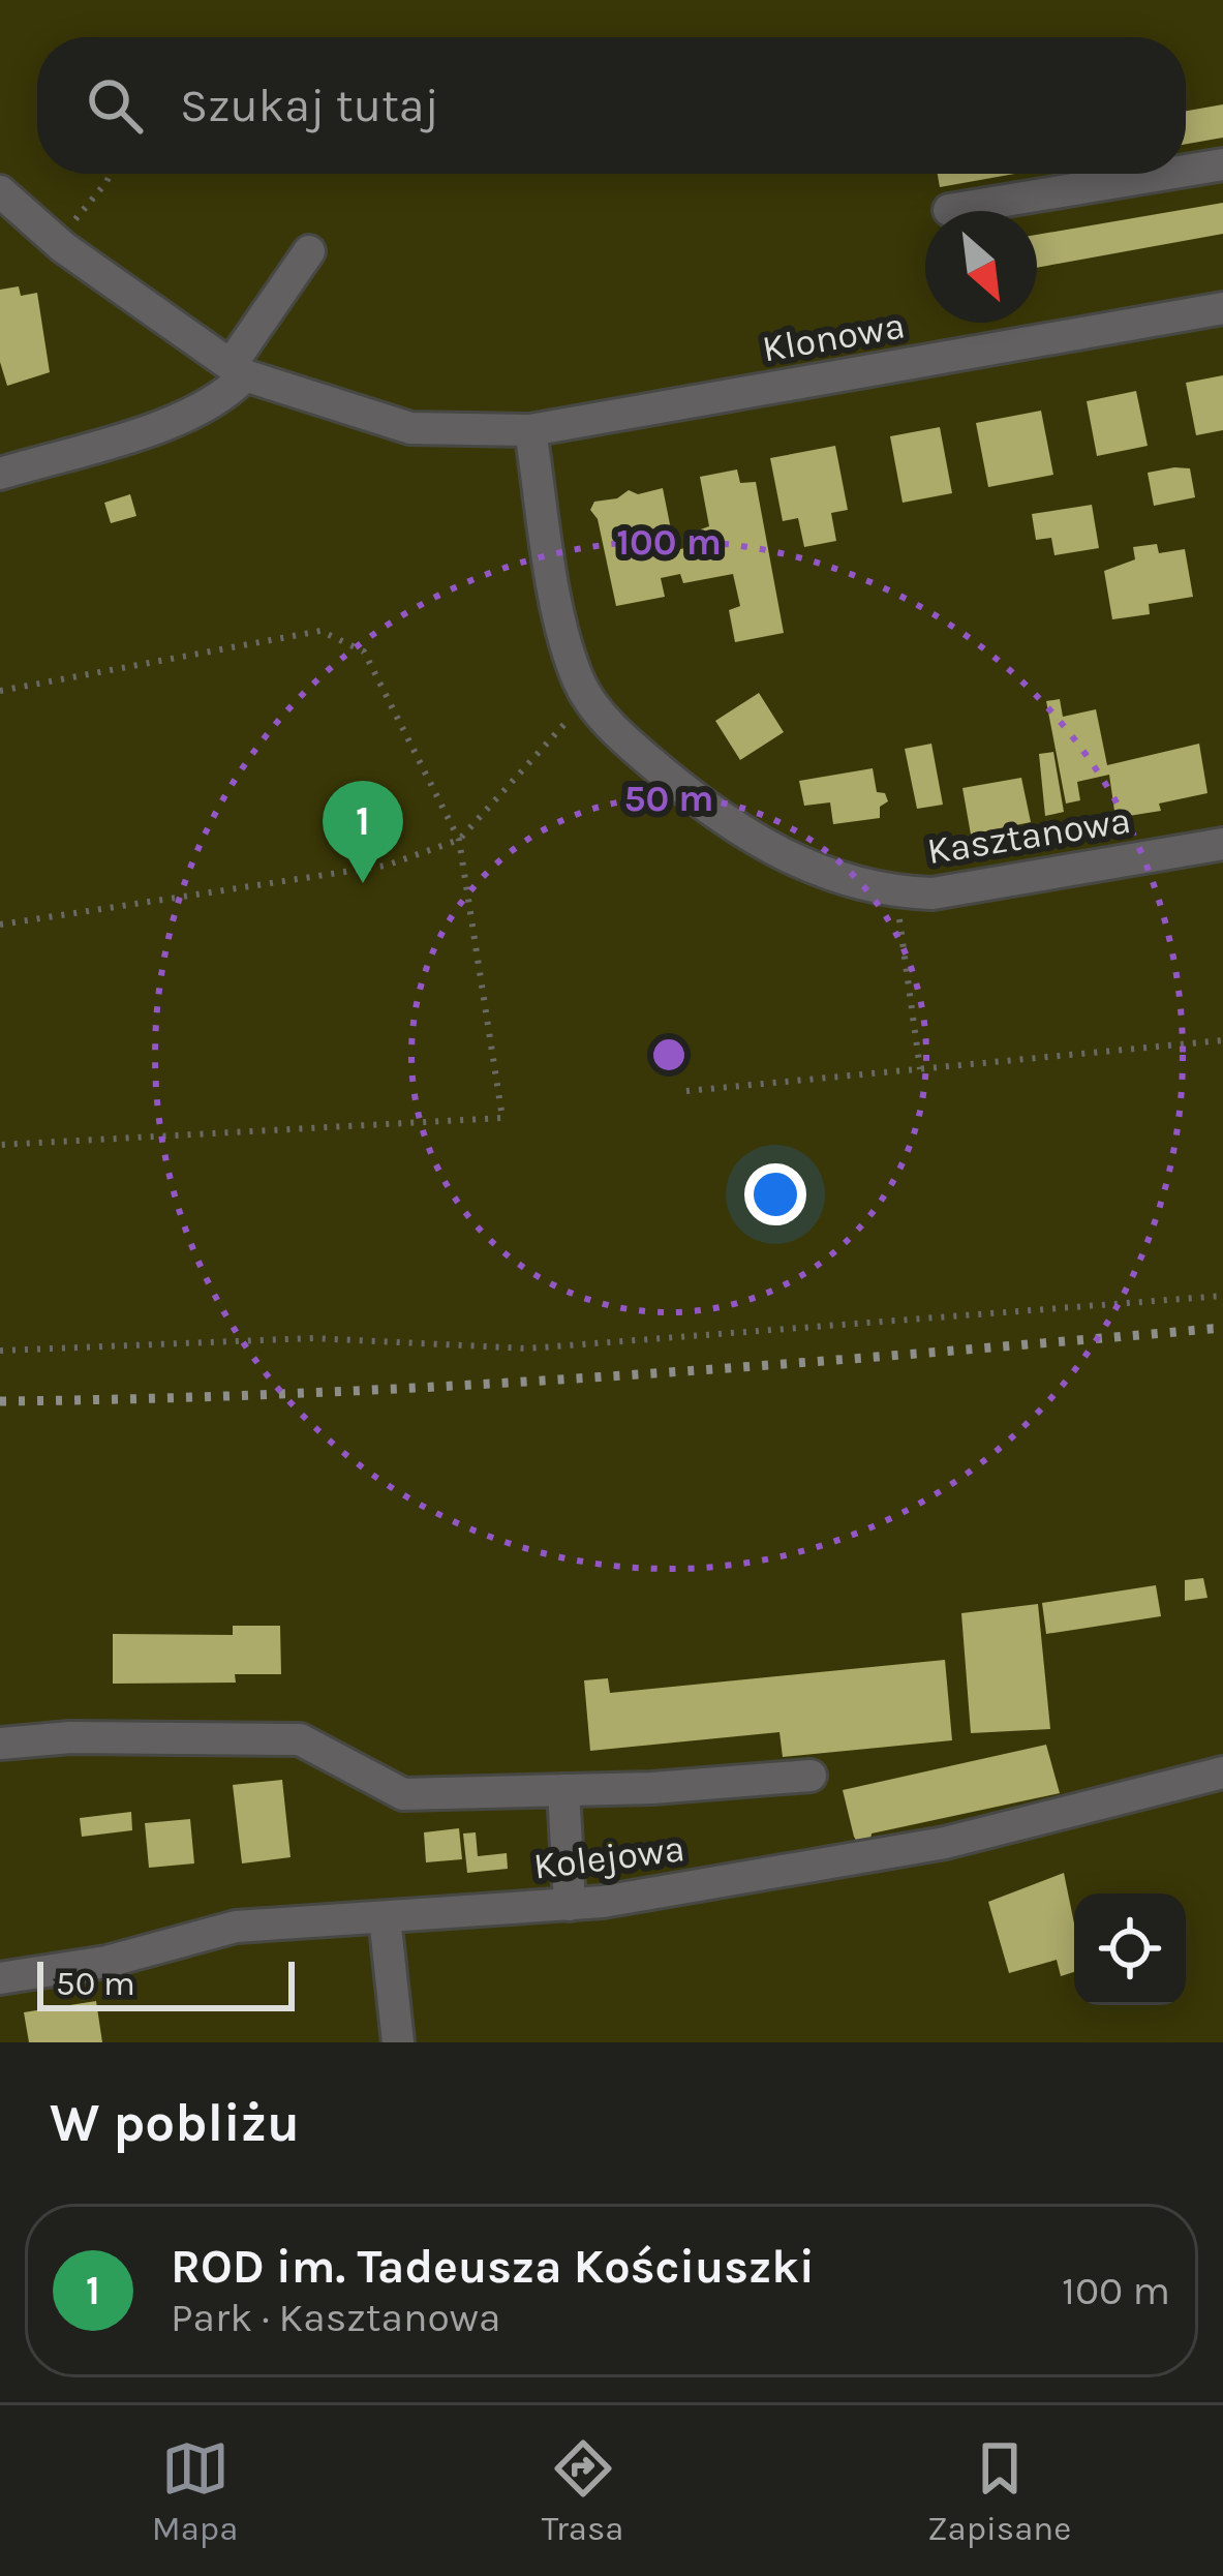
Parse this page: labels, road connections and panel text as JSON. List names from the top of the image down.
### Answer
{
  "streets": {
    "street": ["Klonowa", "Kasztanowa", "Kolejowa"]
  },
  "crossings": [
    ["Klonowa", "Kasztanowa"]
  ],
  "scale_bar": "50 m",
  "north": "bottom right",
  "page": {
    "search": "Szukaj tutaj",
    "pins": "1",
    "scale": "50 m",
    "heading": "W pobliżu",
    "list": [
      {
        "mark": "1",
        "name": "ROD im. Tadeusza Kościuszki",
        "note": "Park · Kasztanowa",
        "value": "100 m"
      }
    ],
    "nav": ["Mapa", "Trasa", "Zapisane"]
  },
  "rings": ["100 m", "50 m"]
}
